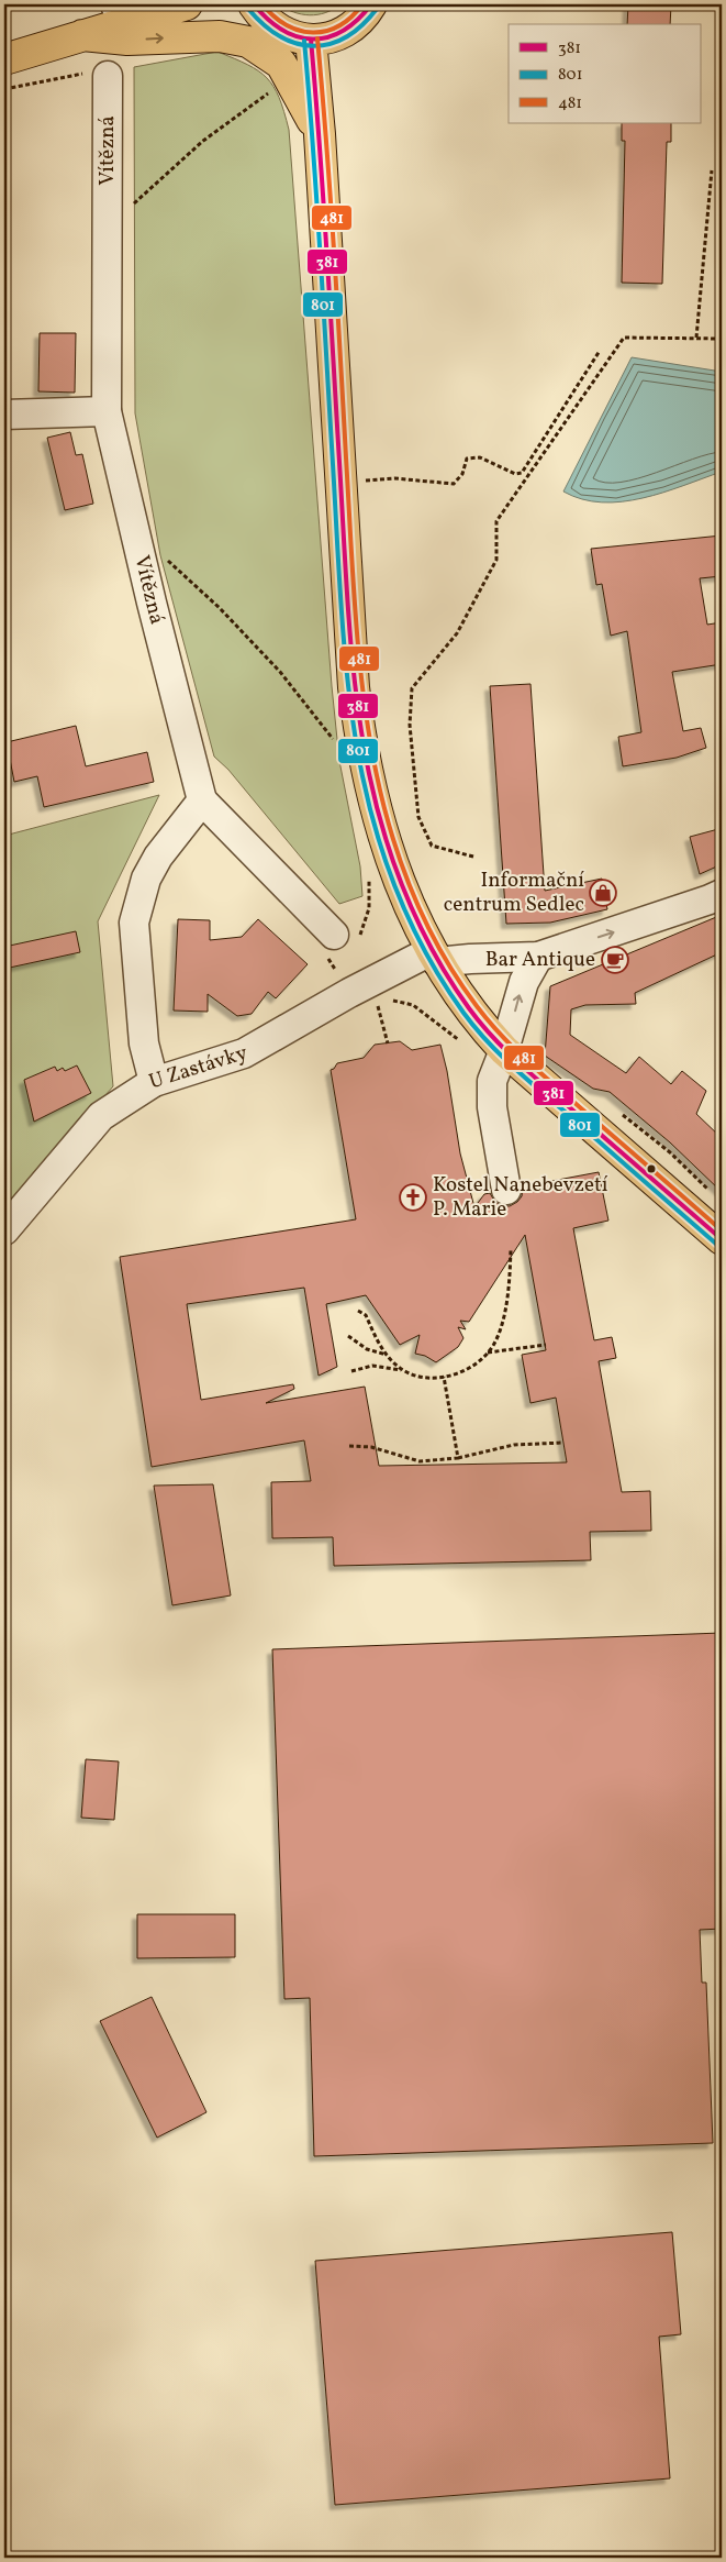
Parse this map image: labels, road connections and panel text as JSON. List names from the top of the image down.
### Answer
{
  "streets": {
    "street": ["Vítězná", "U Zastávky"]
  },
  "places": {
    "shop": ["Informační centrum Sedlec"],
    "cafe": ["Bar Antique"],
    "church": ["Kostel Nanebevzetí P. Marie"]
  },
  "lines": ["transit line 381", "transit line 481", "transit line 801"],
  "legend": ["381", "801", "481"]
}
